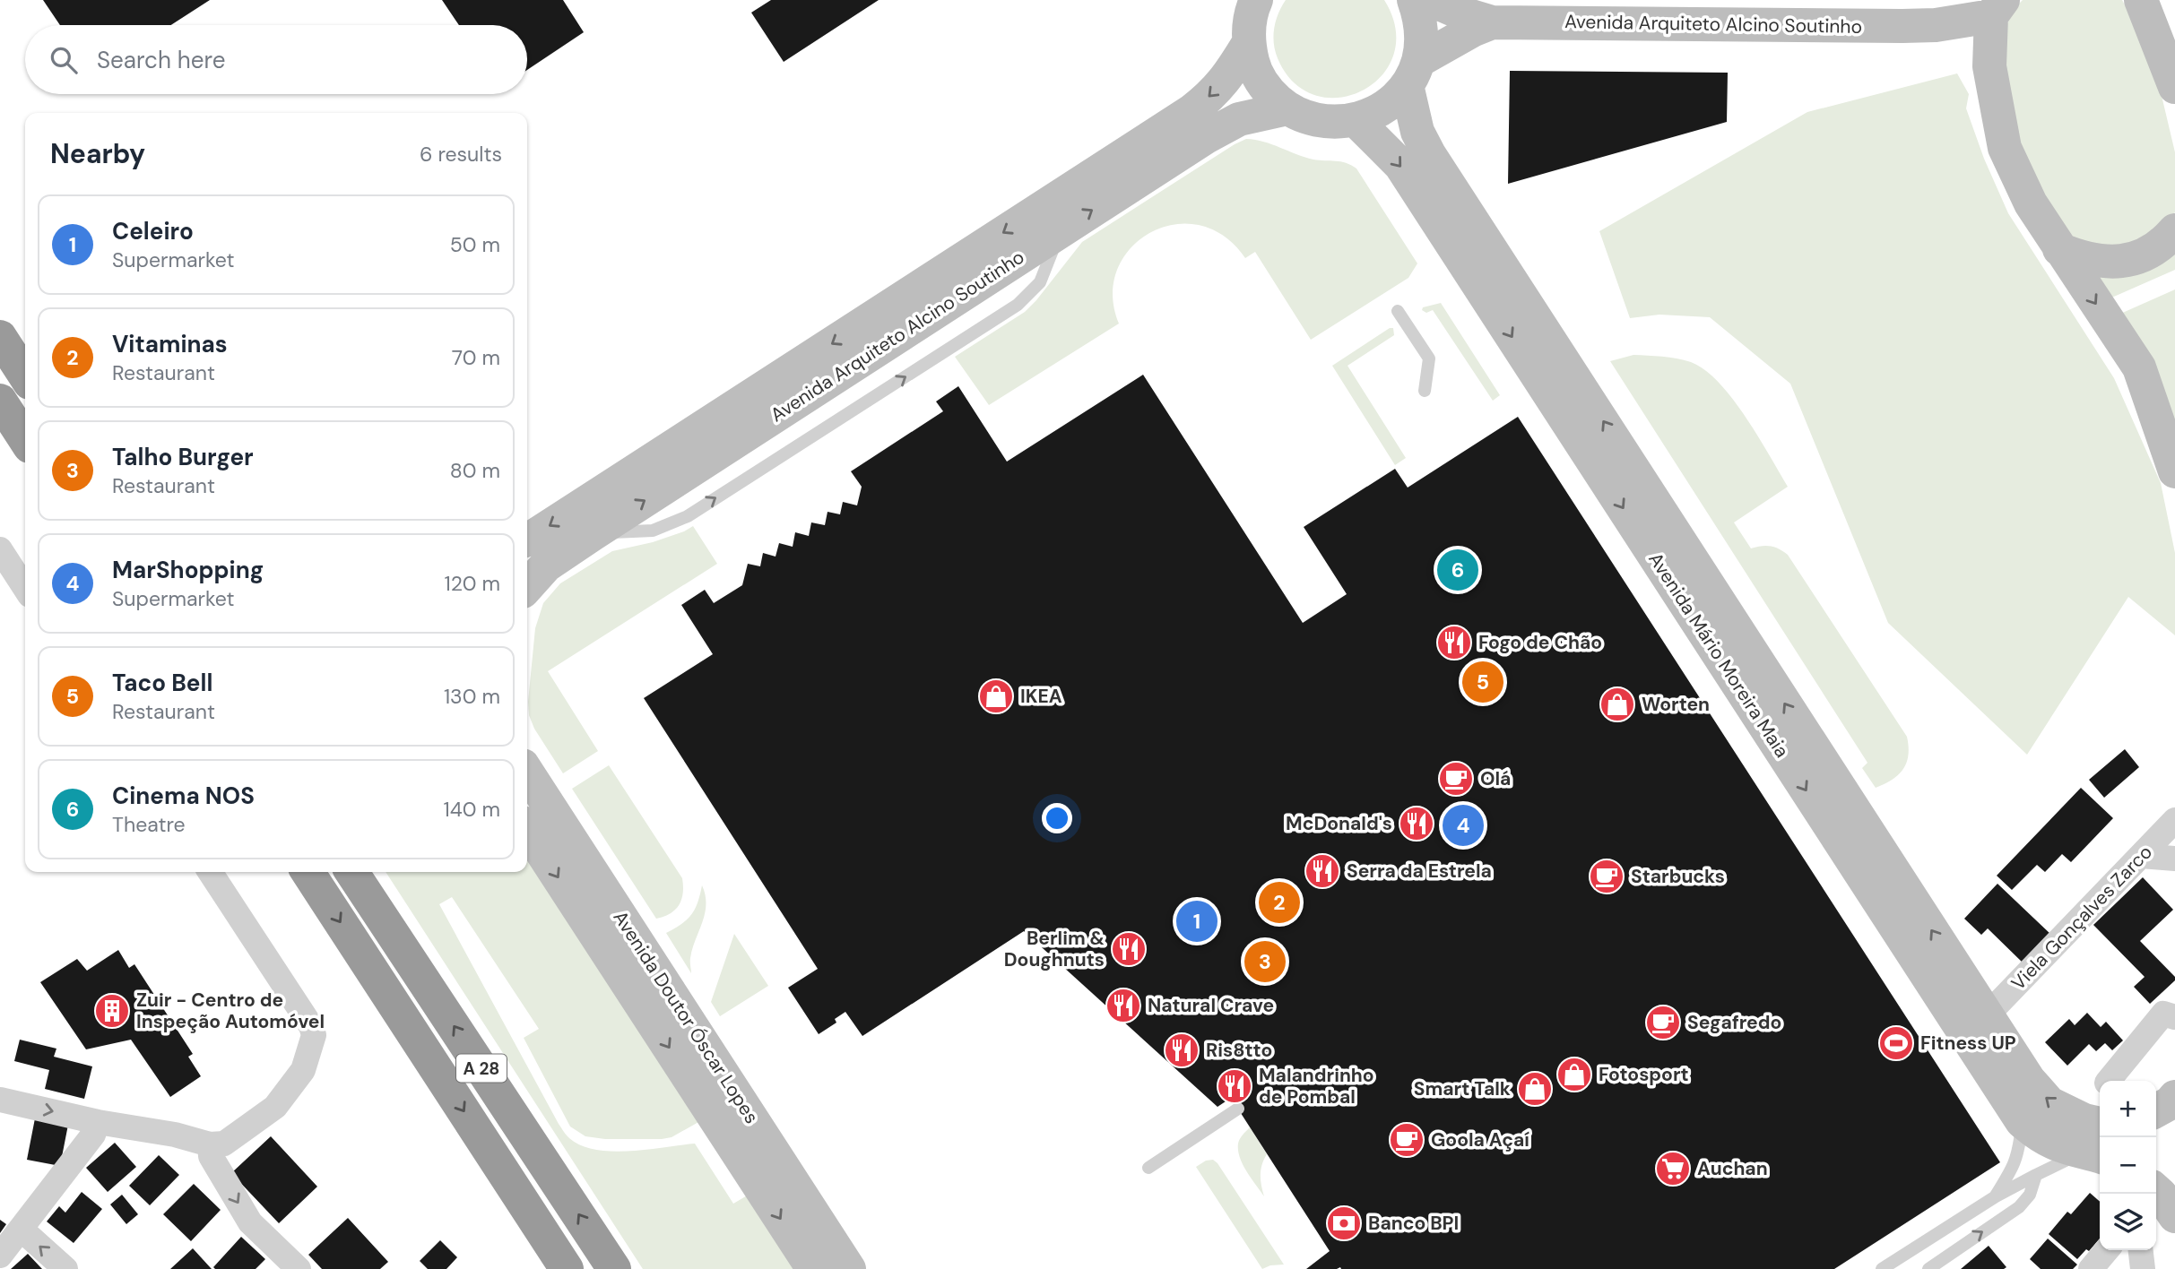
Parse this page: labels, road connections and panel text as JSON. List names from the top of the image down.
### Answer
{
  "streets": {
    "highway": ["A 28"],
    "main road": ["Avenida Arquiteto Alcino Soutinho", "Avenida Mário Moreira Maia", "Avenida Doutor Óscar Lopes"],
    "street": ["Viela Gonçalves Zarco"]
  },
  "crossings": [
    ["Avenida Arquiteto Alcino Soutinho", "Avenida Mário Moreira Maia"],
    ["Avenida Mário Moreira Maia", "Viela Gonçalves Zarco"]
  ],
  "places": {
    "restaurant": [
      "Fogo de Chão",
      "McDonald's",
      "Serra da Estrela",
      "Berlim & Doughnuts",
      "Natural Crave",
      "Ris8tto",
      "Malandrinho de Pombal"
    ],
    "shop": [
      "IKEA",
      "Worten",
      "Fotosport",
      "Smart Talk"
    ],
    "cafe": [
      "Olá",
      "Starbucks",
      "Segafredo",
      "Goola Açaí"
    ],
    "building": ["Zuir - Centro de Inspeção Automóvel"],
    "sports": ["Fitness UP"],
    "supermarket": ["Auchan"],
    "bank": ["Banco BPI"]
  },
  "page": {
    "search": "Search here",
    "heading": ["Nearby", "6 results"],
    "list": [
      {
        "mark": "1",
        "name": "Celeiro",
        "note": "Supermarket",
        "value": "50 m"
      },
      {
        "mark": "2",
        "name": "Vitaminas",
        "note": "Restaurant",
        "value": "70 m"
      },
      {
        "mark": "3",
        "name": "Talho Burger",
        "note": "Restaurant",
        "value": "80 m"
      },
      {
        "mark": "4",
        "name": "MarShopping",
        "note": "Supermarket",
        "value": "120 m"
      },
      {
        "mark": "5",
        "name": "Taco Bell",
        "note": "Restaurant",
        "value": "130 m"
      },
      {
        "mark": "6",
        "name": "Cinema NOS",
        "note": "Theatre",
        "value": "140 m"
      }
    ],
    "pins": [
      "6",
      "5",
      "4",
      "2",
      "1",
      "3"
    ],
    "map_buttons": ["+", "−"]
  }
}
